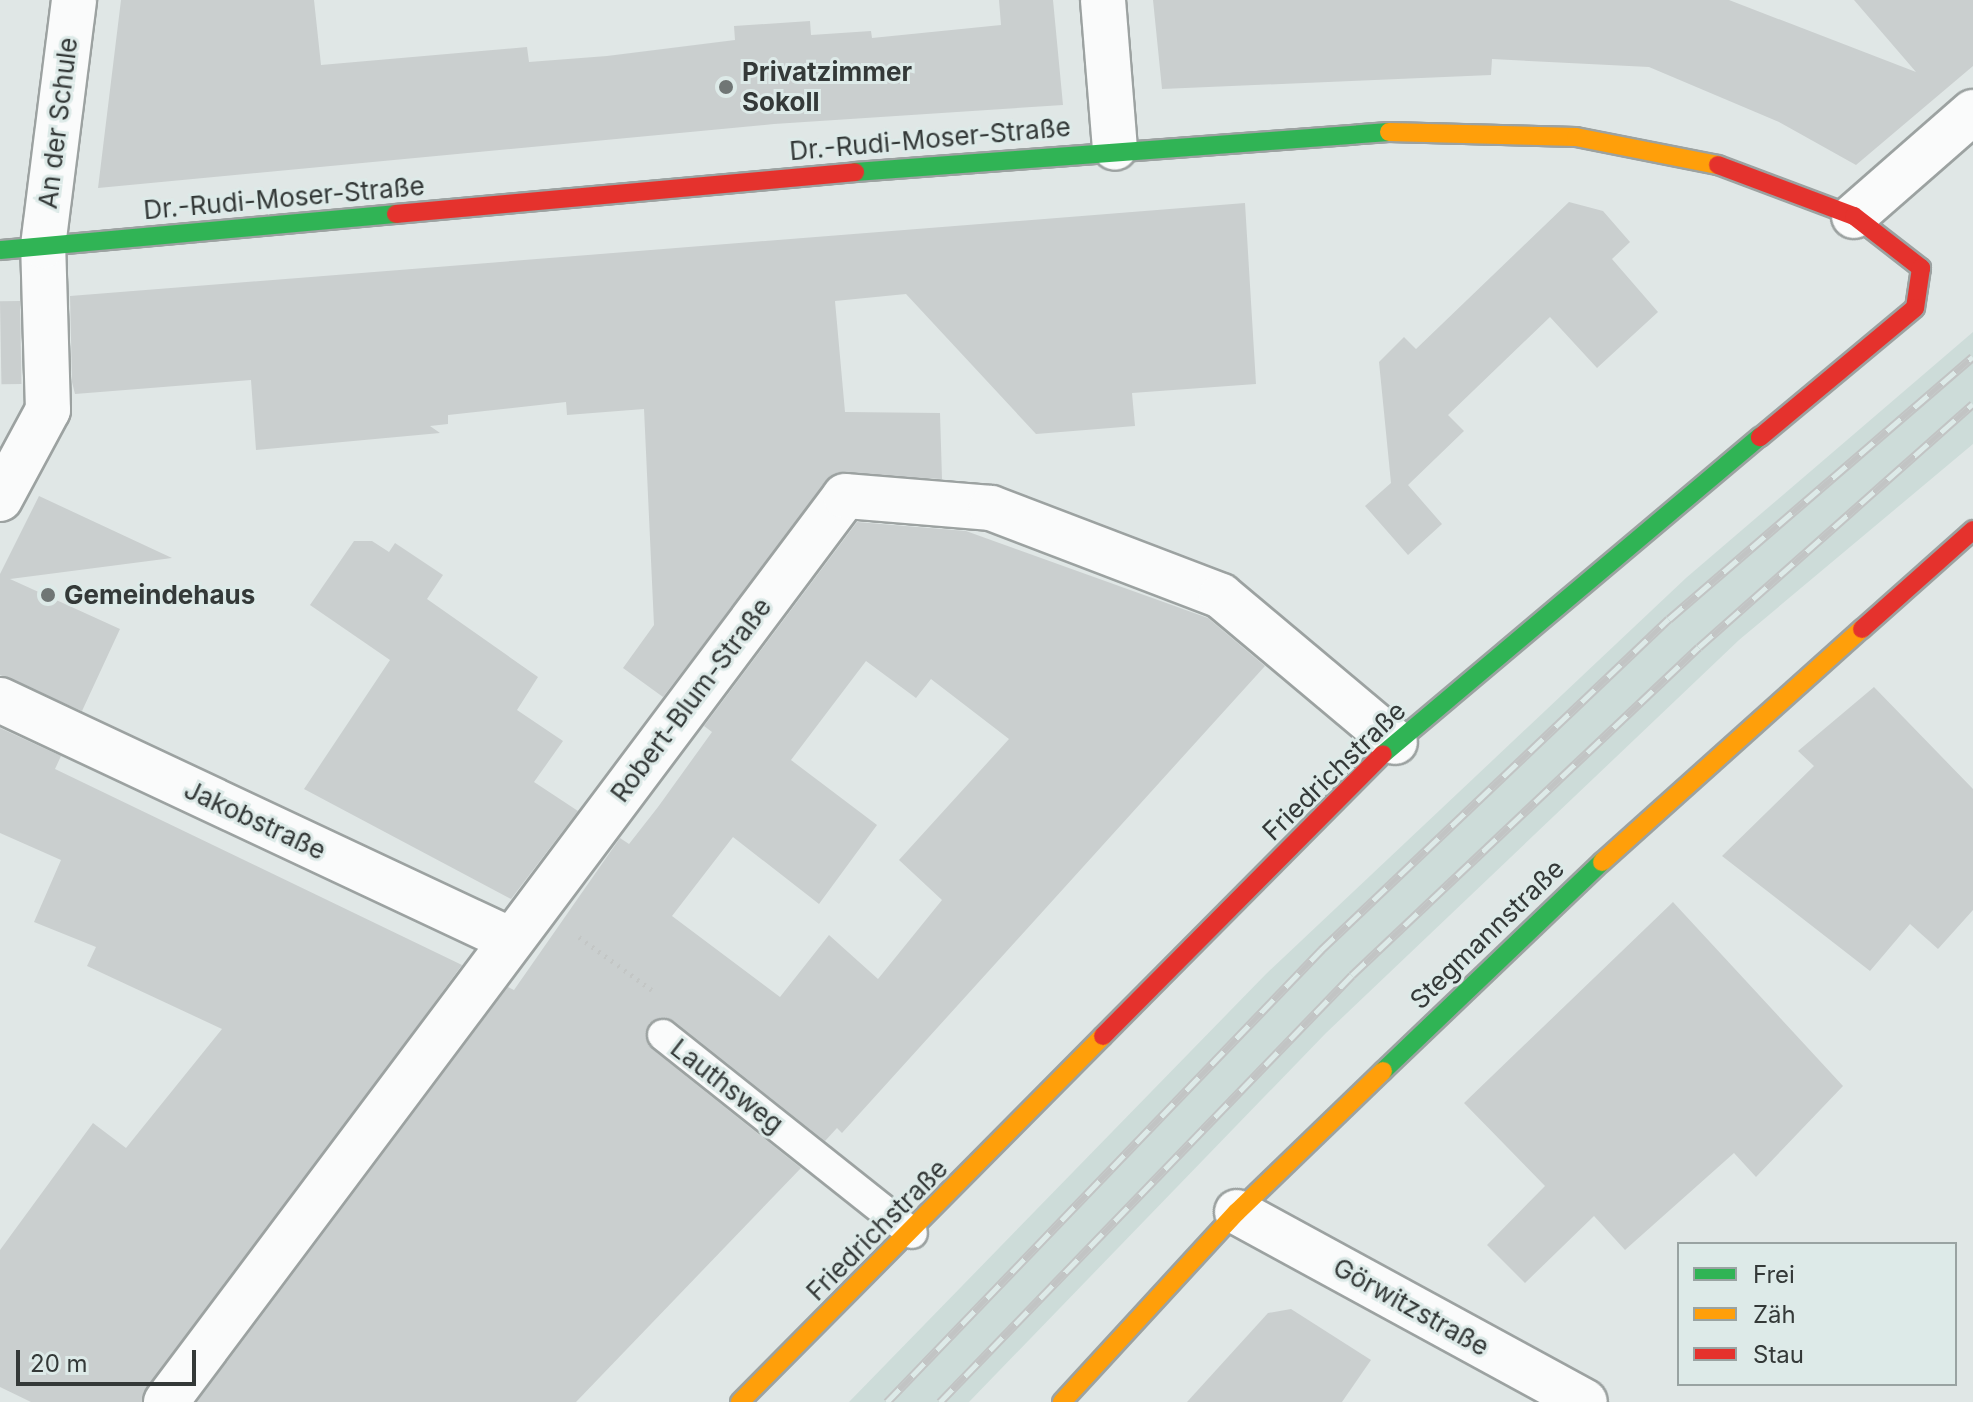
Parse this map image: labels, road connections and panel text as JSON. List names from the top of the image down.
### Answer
{
  "streets": {
    "street": [
      "An der Schule",
      "Dr.-Rudi-Moser-Straße",
      "Robert-Blum-Straße",
      "Friedrichstraße",
      "Jakobstraße",
      "Stegmannstraße",
      "Görwitzstraße"
    ],
    "lane": ["Lauthsweg"]
  },
  "crossings": [
    ["An der Schule", "Dr.-Rudi-Moser-Straße"],
    ["Dr.-Rudi-Moser-Straße", "Friedrichstraße"],
    ["Robert-Blum-Straße", "Friedrichstraße"],
    ["Robert-Blum-Straße", "Jakobstraße"],
    ["Robert-Blum-Straße", "Lauthsweg"],
    ["Friedrichstraße", "Lauthsweg"],
    ["Stegmannstraße", "Görwitzstraße"]
  ],
  "places": ["Privatzimmer Sokoll", "Gemeindehaus"],
  "legend": ["Frei", "Zäh", "Stau"],
  "scale_bar": "20 m"
}
